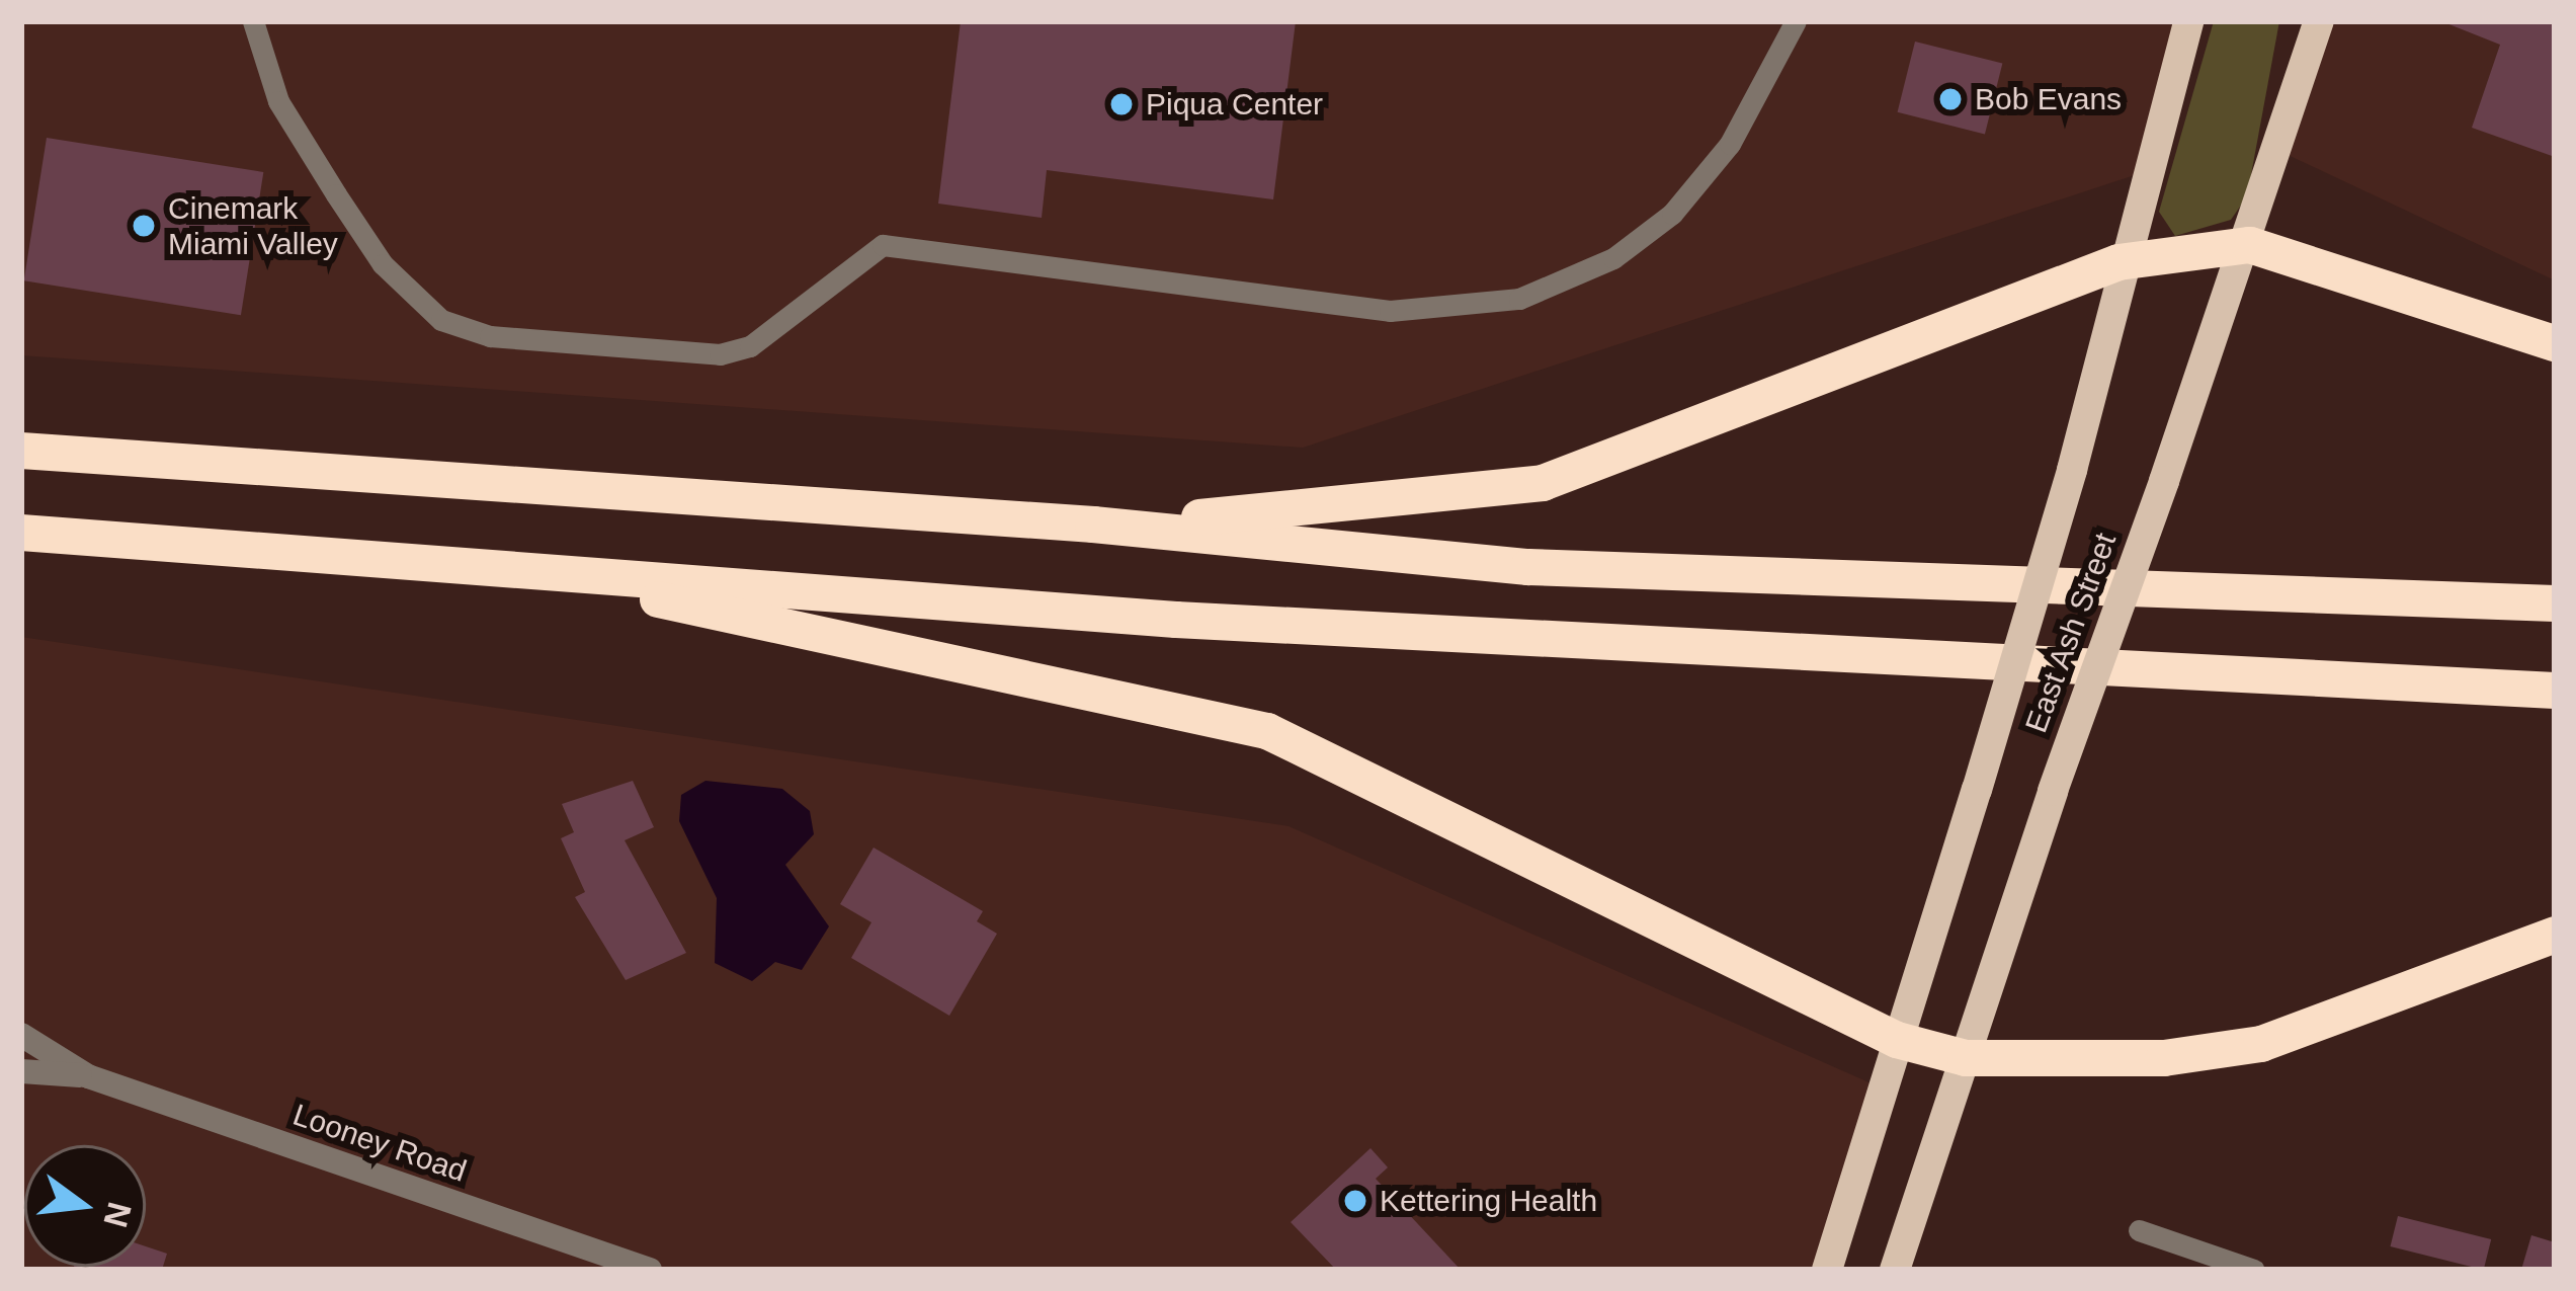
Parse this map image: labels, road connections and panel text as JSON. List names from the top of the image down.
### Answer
{
  "streets": {
    "main road": ["East Ash Street"],
    "street": ["Looney Road"]
  },
  "places": [
    "Bob Evans",
    "Piqua Center",
    "Cinemark Miami Valley",
    "Kettering Health"
  ],
  "north": "right"
}
